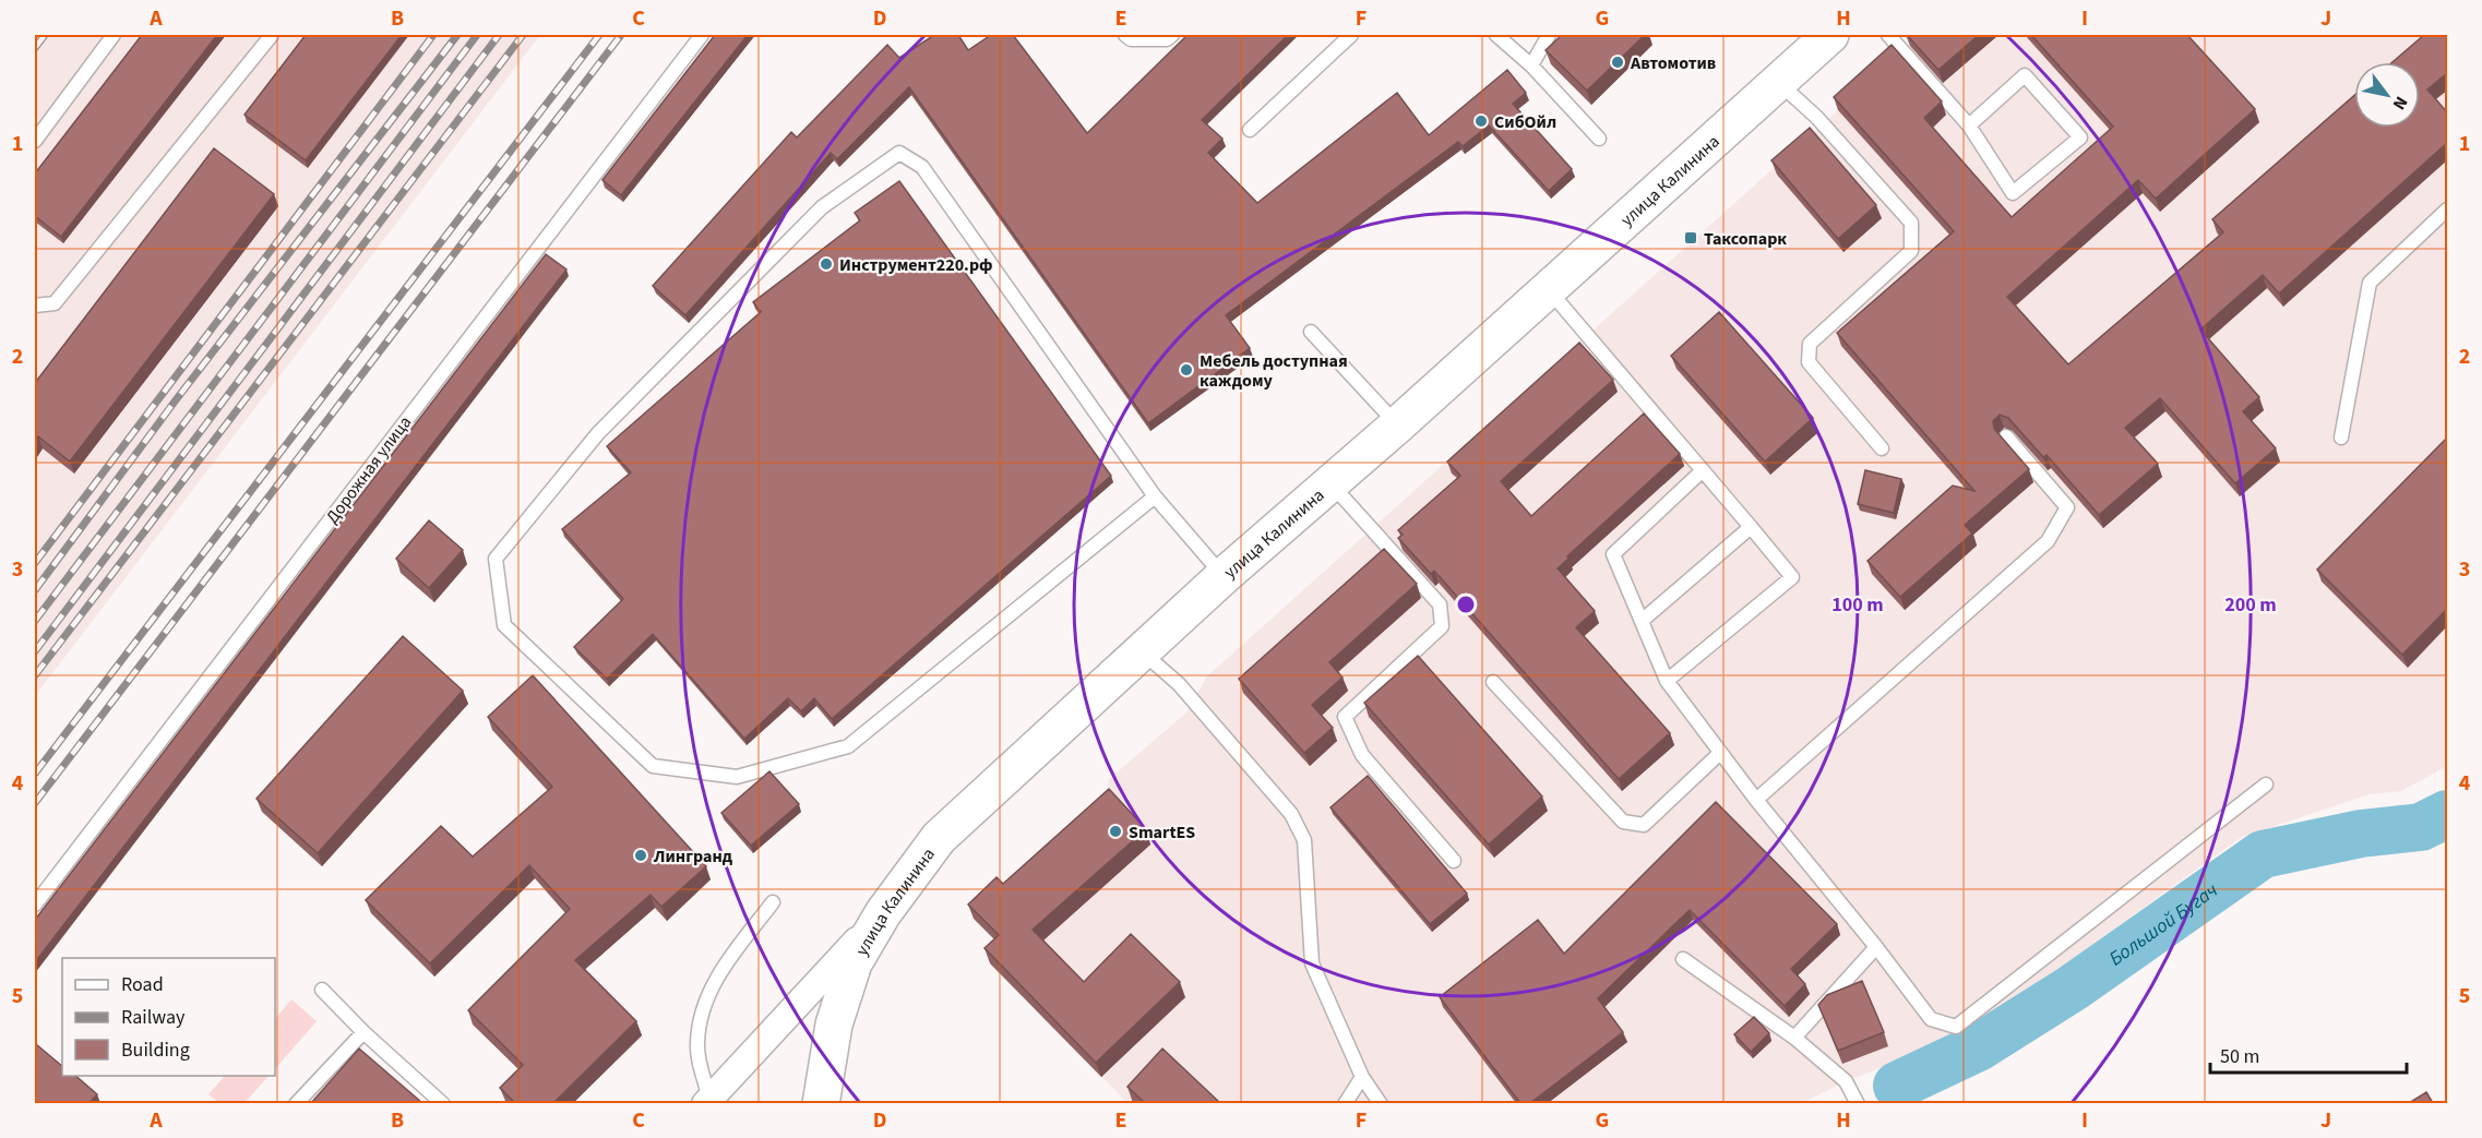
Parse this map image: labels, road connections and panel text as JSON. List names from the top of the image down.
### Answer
{
  "streets": {
    "main road": ["улица Калинина"],
    "lane": ["Дорожная улица"]
  },
  "water": ["Большой Бугач"],
  "places": {
    "other": [
      "Автомотив",
      "СибОйл",
      "Инструмент220.рф",
      "Мебель доступная каждому",
      "SmartES",
      "Лингранд"
    ],
    "transit": ["Таксопарк"]
  },
  "legend": ["Road", "Railway", "Building"],
  "scale_bar": "50 m",
  "north": "bottom right",
  "grid": {
    "columns": [
      "A",
      "B",
      "C",
      "D",
      "E",
      "F",
      "G",
      "H",
      "I",
      "J"
    ],
    "rows": [
      "1",
      "2",
      "3",
      "4",
      "5"
    ]
  },
  "rings": ["100 m", "200 m"]
}
